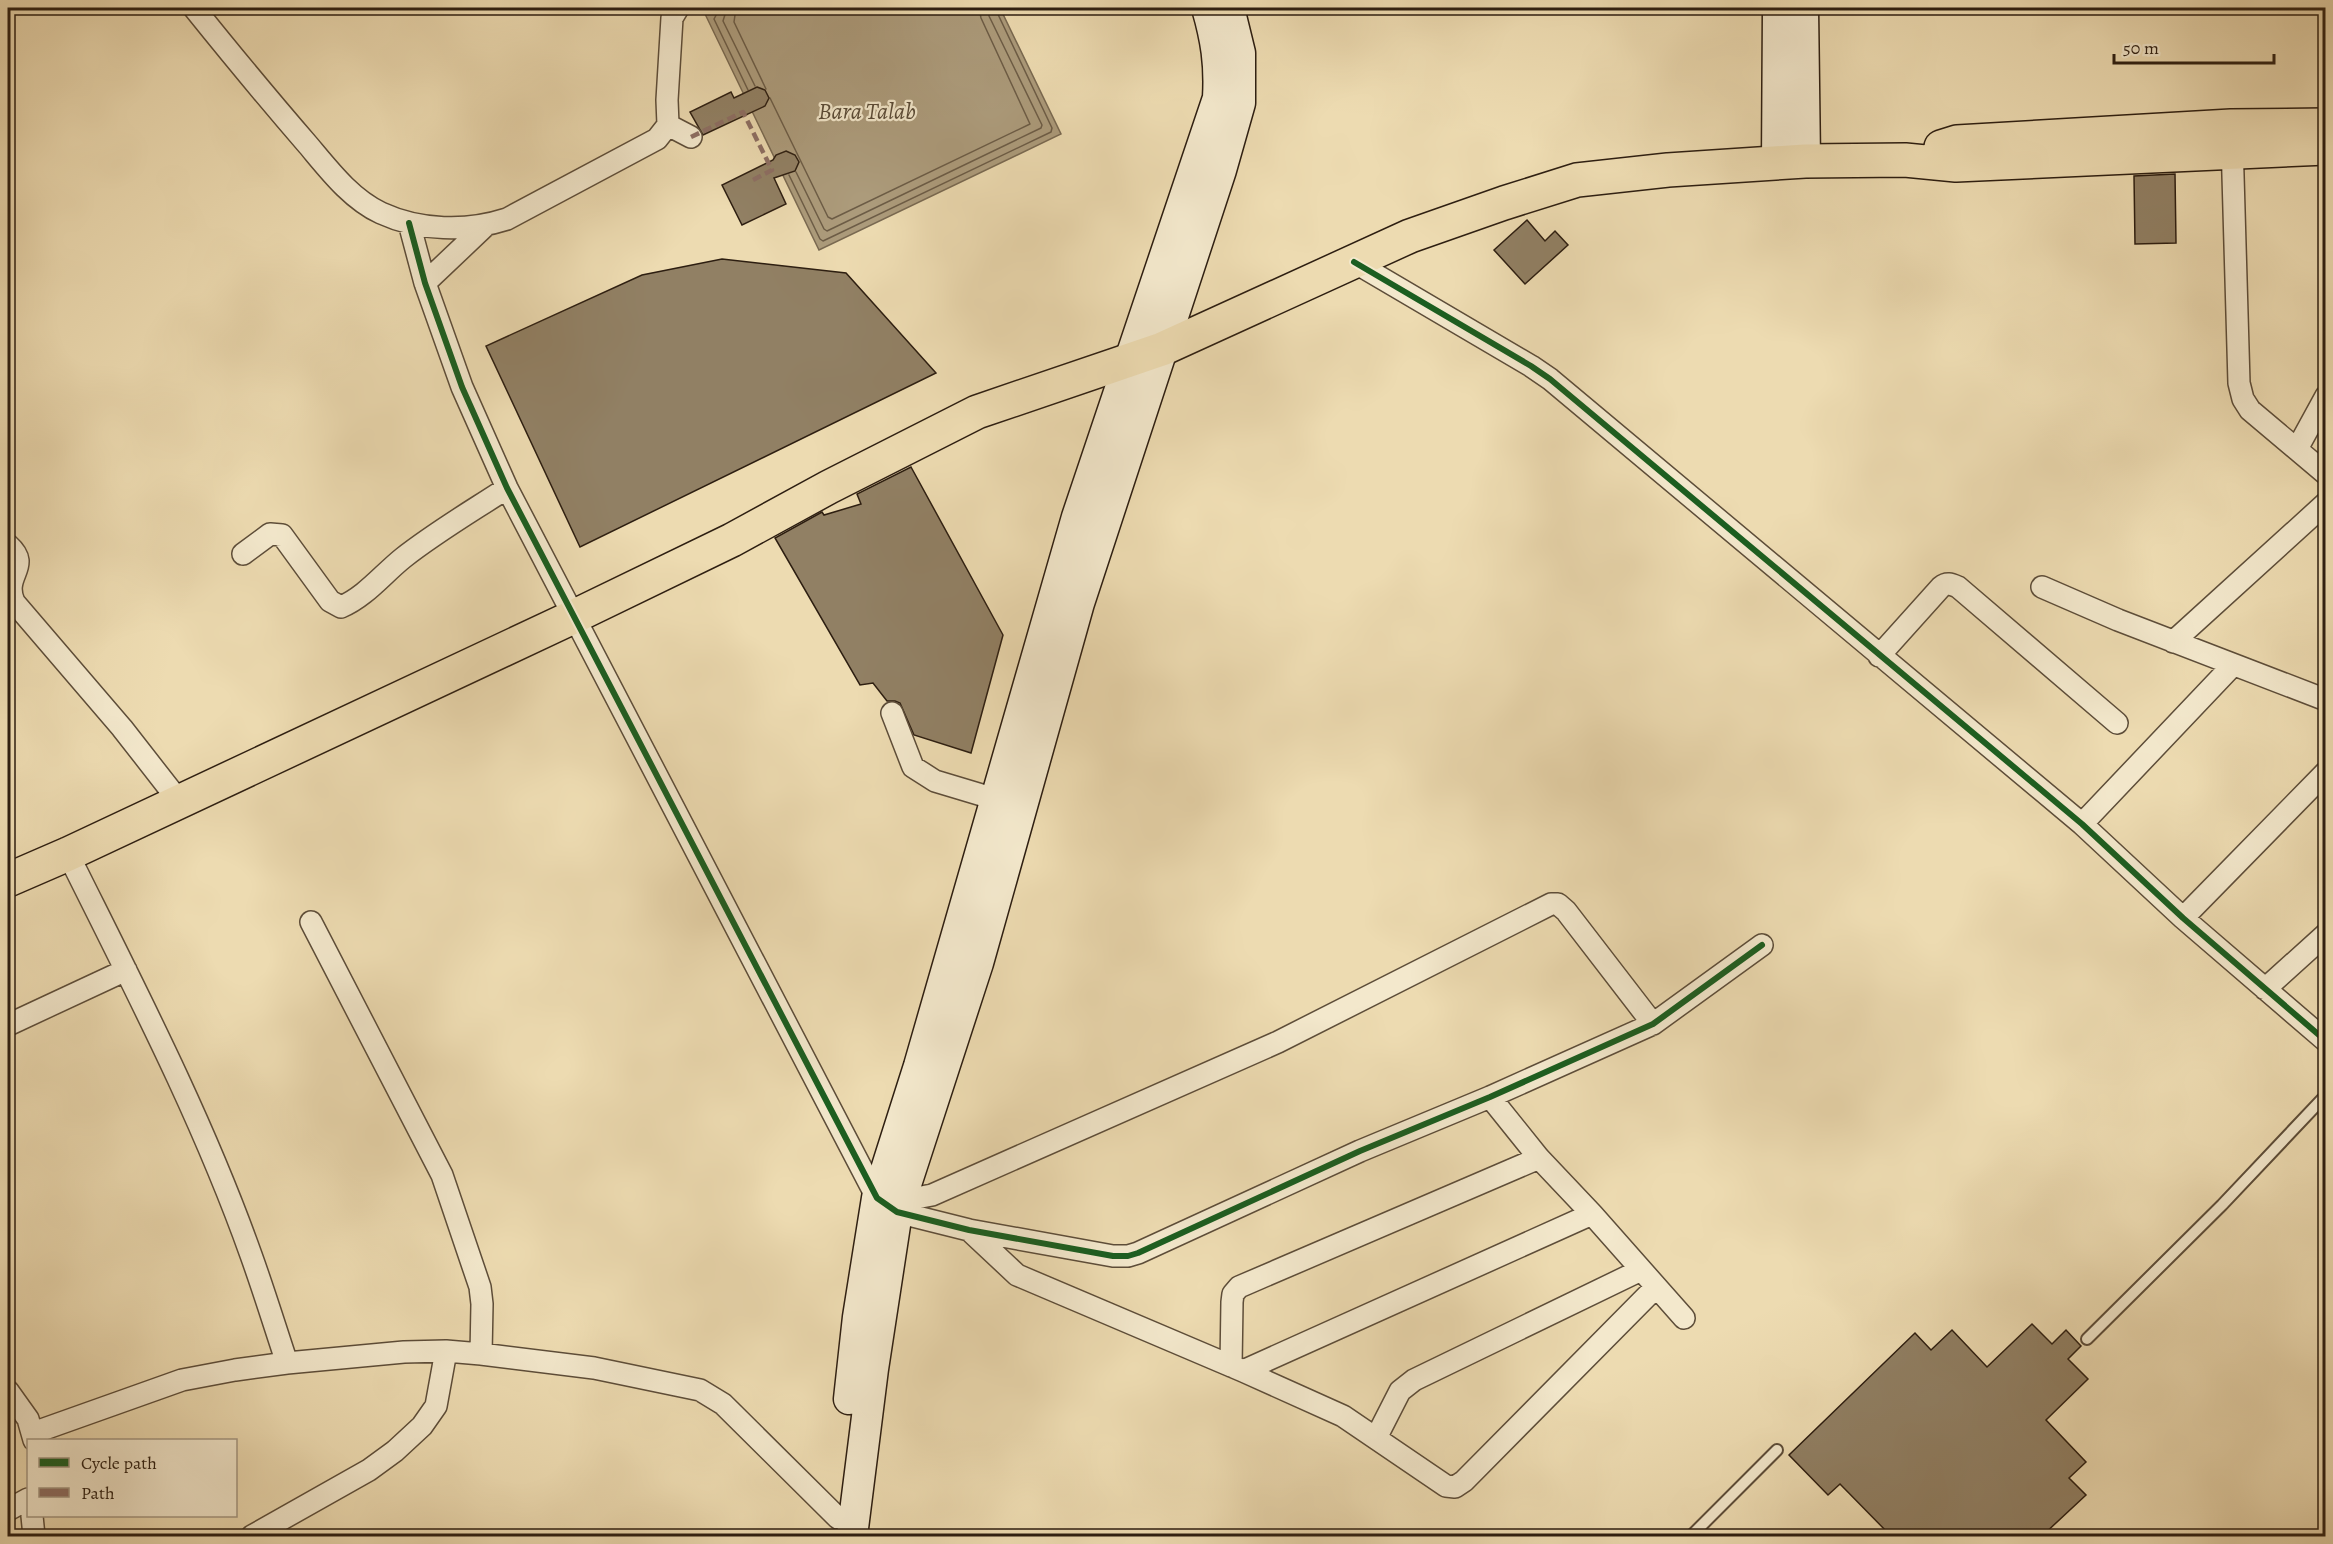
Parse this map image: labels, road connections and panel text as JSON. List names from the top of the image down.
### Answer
{
  "water": ["Bara Talab"],
  "legend": ["Cycle path", "Path"],
  "scale_bar": "50 m"
}
